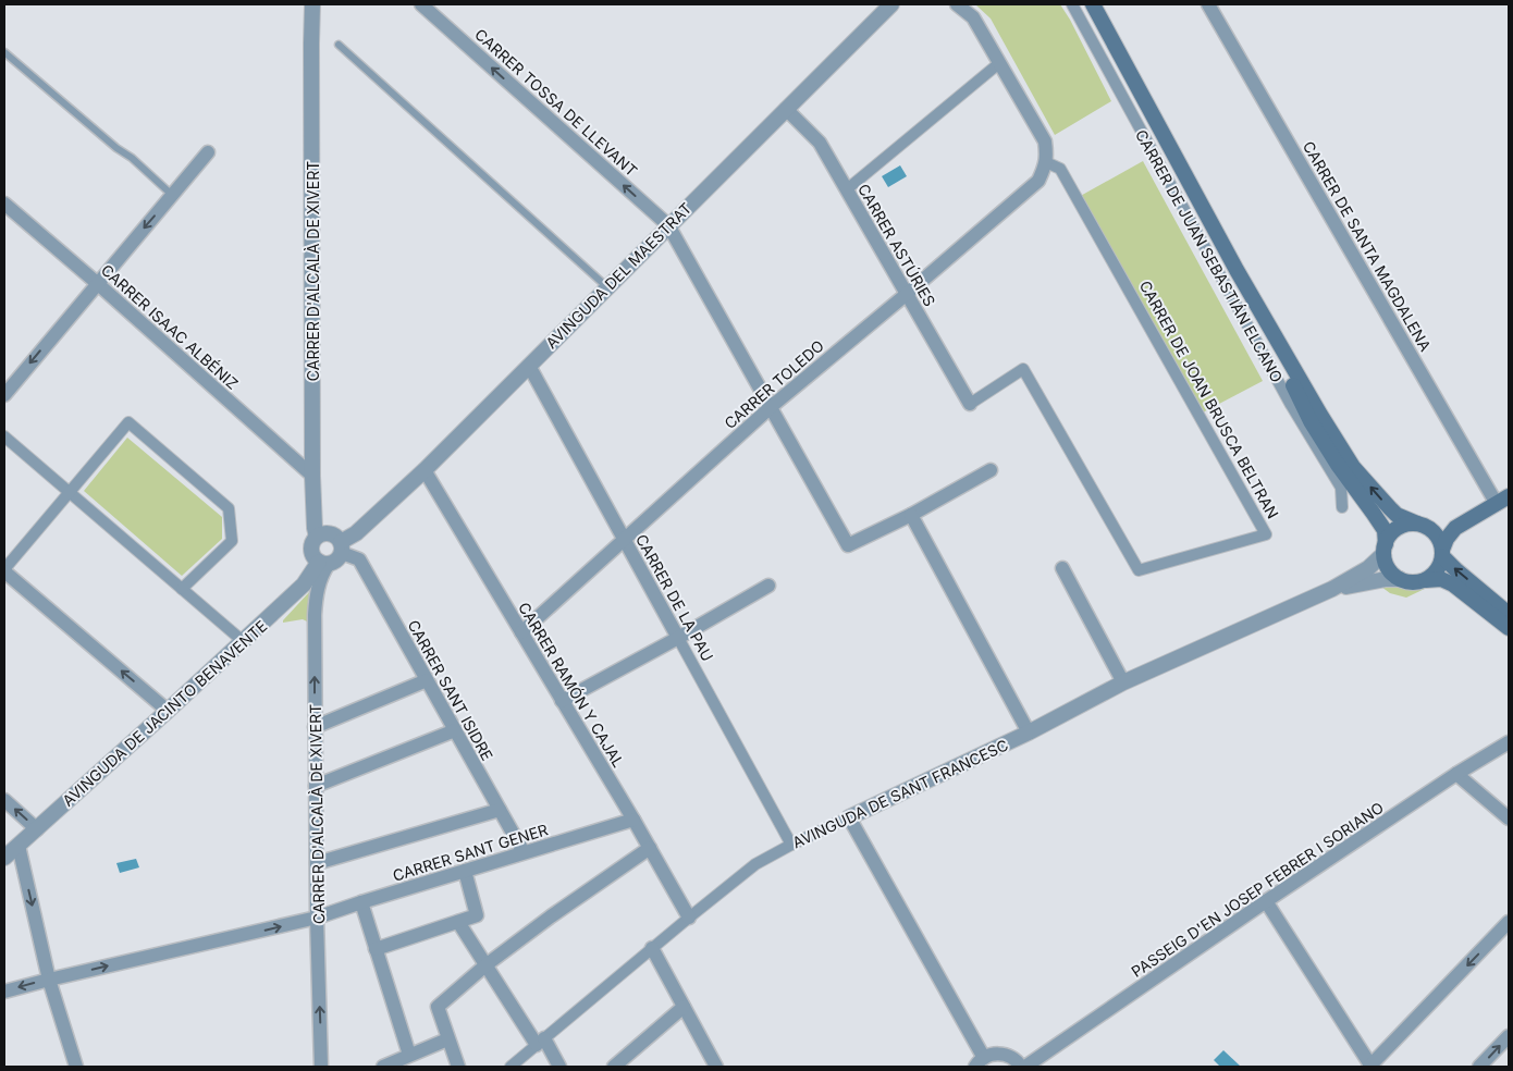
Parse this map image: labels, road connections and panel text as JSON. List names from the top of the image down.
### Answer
{
  "streets": {
    "main road": ["CARRER DE JUAN SEBASTIÁN ELCANO"],
    "street": [
      "CARRER TOSSA DE LLEVANT",
      "CARRER ASTÚRIES",
      "CARRER DE SANTA MAGDALENA",
      "CARRER D'ALCALÀ DE XIVERT",
      "AVINGUDA DEL MAESTRAT",
      "CARRER ISAAC ALBÉNIZ",
      "CARRER TOLEDO",
      "CARRER DE JOAN BRUSCA BELTRAN",
      "CARRER DE LA PAU",
      "CARRER RAMÓN Y CAJAL",
      "CARRER SANT ISIDRE",
      "AVINGUDA DE JACINTO BENAVENTE",
      "AVINGUDA DE SANT FRANCESC",
      "CARRER SANT GENER",
      "PASSEIG D'EN JOSEP FEBRER I SORIANO"
    ]
  },
  "crossings": [
    ["CARRER TOSSA DE LLEVANT", "AVINGUDA DEL MAESTRAT"],
    ["CARRER TOSSA DE LLEVANT", "CARRER TOLEDO"],
    ["CARRER ASTÚRIES", "AVINGUDA DEL MAESTRAT"],
    ["CARRER ASTÚRIES", "CARRER TOLEDO"],
    ["CARRER ASTÚRIES", "CARRER DE JOAN BRUSCA BELTRAN"],
    ["CARRER DE JUAN SEBASTIÁN ELCANO", "AVINGUDA DE SANT FRANCESC"],
    ["CARRER D'ALCALÀ DE XIVERT", "AVINGUDA DEL MAESTRAT"],
    ["CARRER D'ALCALÀ DE XIVERT", "CARRER ISAAC ALBÉNIZ"],
    ["CARRER D'ALCALÀ DE XIVERT", "CARRER SANT ISIDRE"],
    ["CARRER D'ALCALÀ DE XIVERT", "AVINGUDA DE JACINTO BENAVENTE"],
    ["CARRER D'ALCALÀ DE XIVERT", "CARRER SANT GENER"],
    ["AVINGUDA DEL MAESTRAT", "CARRER DE LA PAU"],
    ["AVINGUDA DEL MAESTRAT", "CARRER RAMÓN Y CAJAL"],
    ["AVINGUDA DEL MAESTRAT", "CARRER SANT ISIDRE"],
    ["AVINGUDA DEL MAESTRAT", "AVINGUDA DE JACINTO BENAVENTE"],
    ["CARRER TOLEDO", "CARRER DE JOAN BRUSCA BELTRAN"],
    ["CARRER TOLEDO", "CARRER DE LA PAU"],
    ["CARRER TOLEDO", "CARRER RAMÓN Y CAJAL"],
    ["CARRER DE LA PAU", "AVINGUDA DE SANT FRANCESC"],
    ["CARRER RAMÓN Y CAJAL", "AVINGUDA DE SANT FRANCESC"],
    ["CARRER RAMÓN Y CAJAL", "CARRER SANT GENER"],
    ["CARRER SANT ISIDRE", "AVINGUDA DE JACINTO BENAVENTE"],
    ["CARRER SANT ISIDRE", "CARRER SANT GENER"]
  ],
  "one_way": ["CARRER TOSSA DE LLEVANT"]
}
